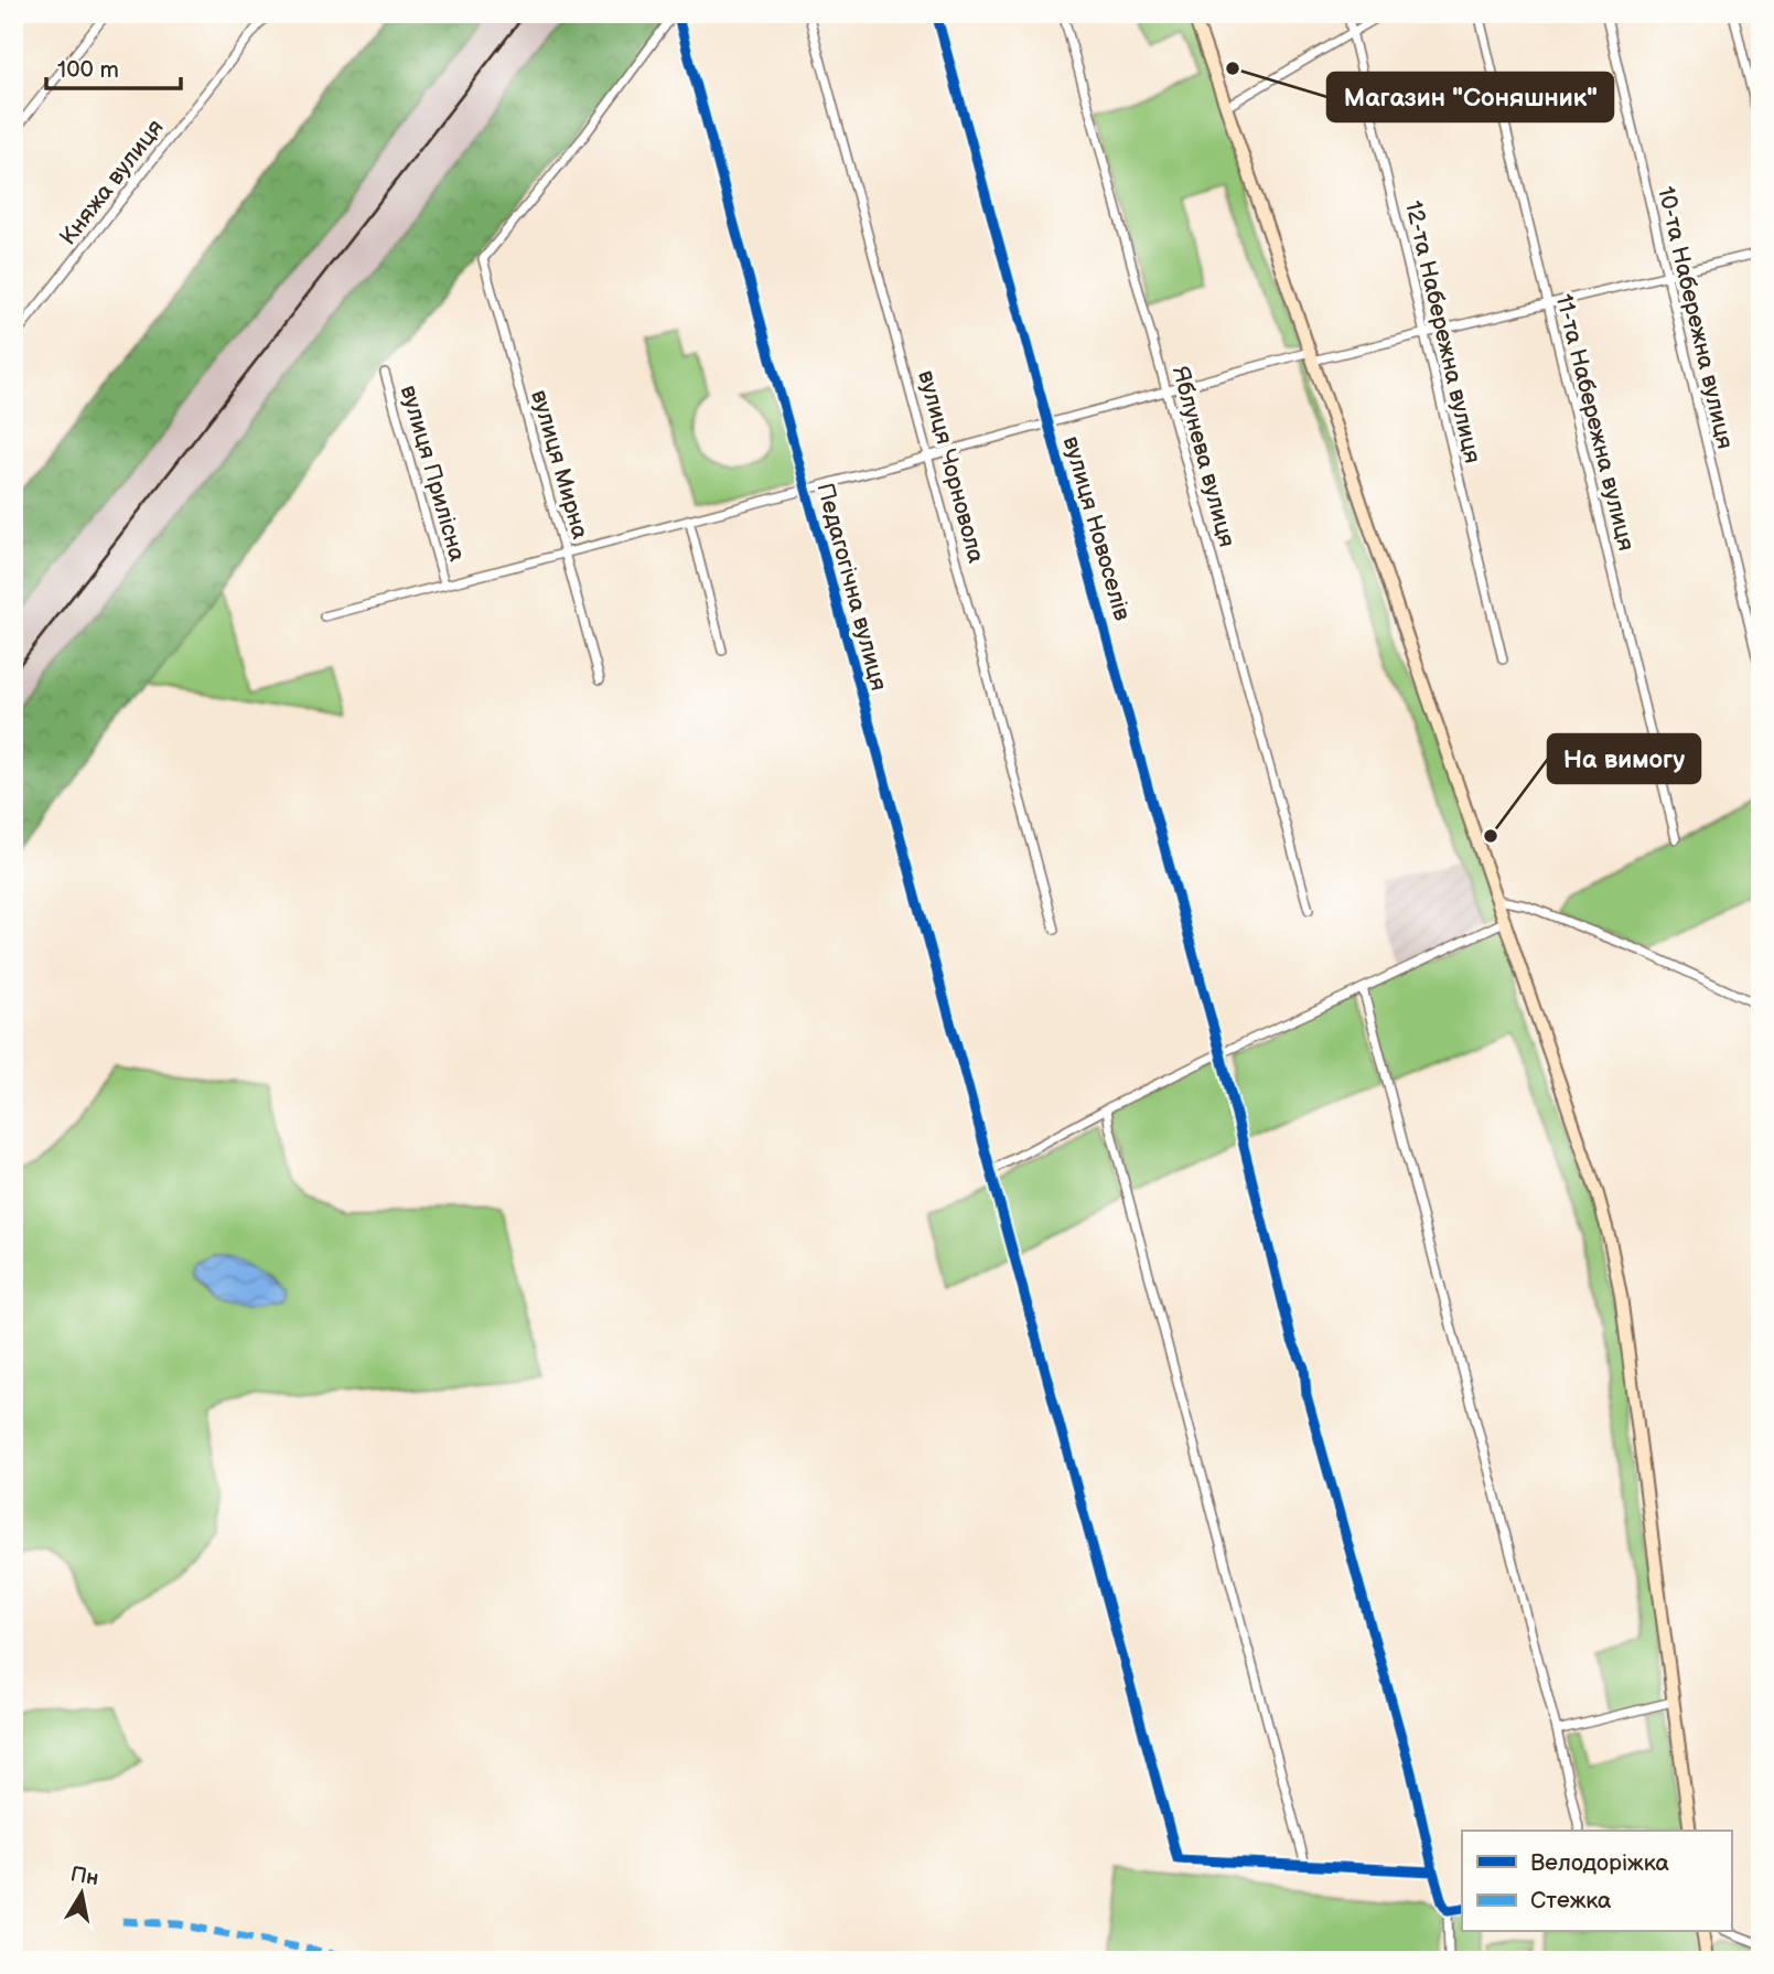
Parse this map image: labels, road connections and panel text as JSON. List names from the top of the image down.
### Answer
{
  "streets": {
    "street": [
      "Княжа вулиця",
      "10-та Набережна вулиця",
      "12-та Набережна вулиця",
      "11-та Набережна вулиця",
      "Яблунева вулиця",
      "вулиця Мирна",
      "вулиця Чорновола",
      "вулиця Прилісна",
      "вулиця Новоселів",
      "Педагогічна вулиця"
    ]
  },
  "crossings": [
    ["вулиця Мирна", "Педагогічна вулиця"]
  ],
  "places": ["Магазин \"Соняшник\"", "На вимогу"],
  "legend": ["Велодоріжка", "Стежка"],
  "scale_bar": "100 m",
  "north": "top"
}
